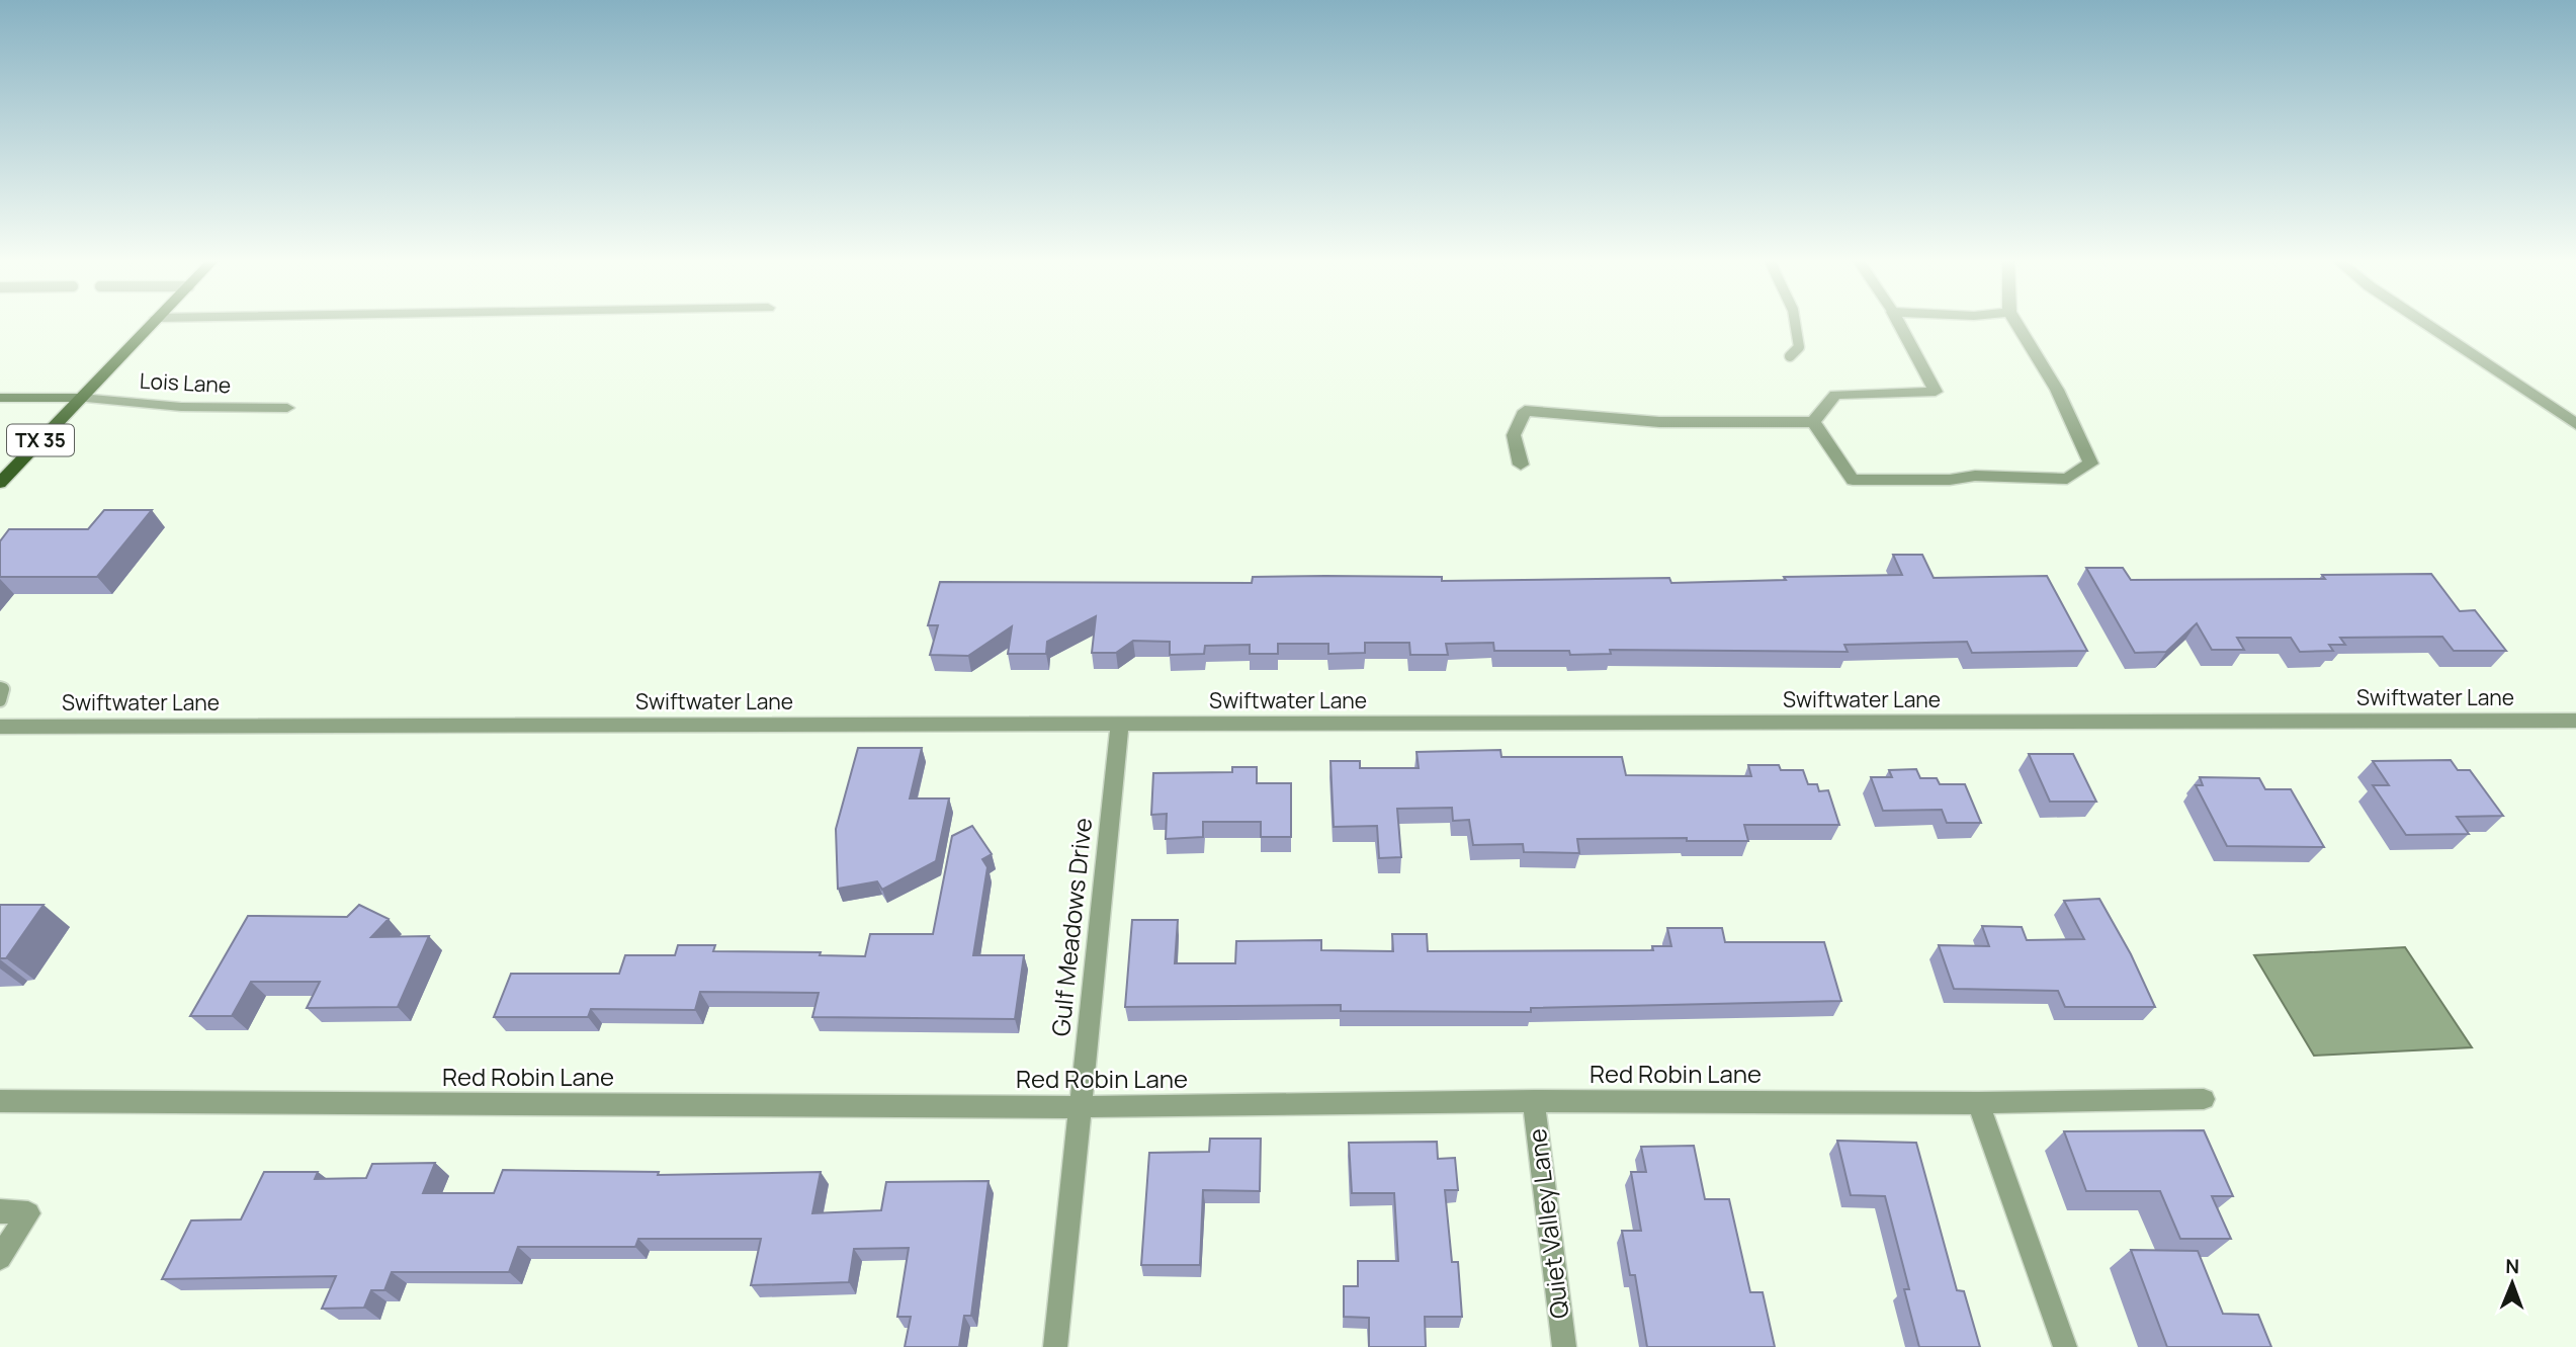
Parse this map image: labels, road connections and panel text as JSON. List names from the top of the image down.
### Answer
{
  "streets": {
    "main road": ["TX 35"],
    "street": [
      "Lois Lane",
      "Swiftwater Lane",
      "Gulf Meadows Drive",
      "Red Robin Lane",
      "Quiet Valley Lane"
    ]
  },
  "crossings": [
    ["Lois Lane", "TX 35"],
    ["Swiftwater Lane", "Gulf Meadows Drive"],
    ["Gulf Meadows Drive", "Red Robin Lane"],
    ["Red Robin Lane", "Quiet Valley Lane"]
  ],
  "north": "top"
}
